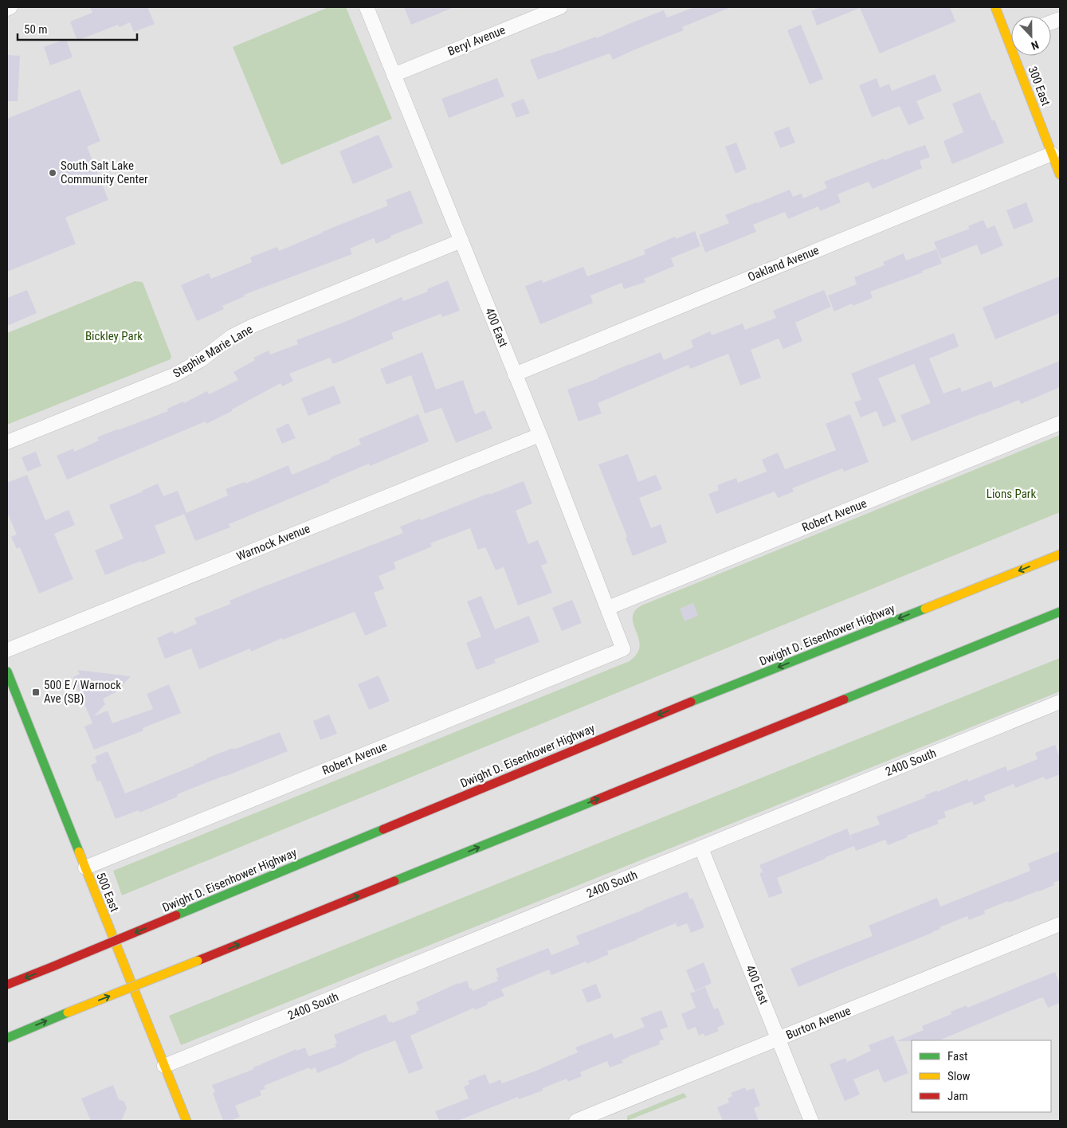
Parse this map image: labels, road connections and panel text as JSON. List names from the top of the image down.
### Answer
{
  "streets": {
    "main road": ["300 East", "Dwight D. Eisenhower Highway", "500 East"],
    "street": [
      "Beryl Avenue",
      "Oakland Avenue",
      "400 East",
      "Stephie Marie Lane",
      "Robert Avenue",
      "Warnock Avenue",
      "2400 South",
      "Burton Avenue"
    ]
  },
  "crossings": [
    ["Beryl Avenue", "400 East"],
    ["300 East", "Oakland Avenue"],
    ["Oakland Avenue", "400 East"],
    ["400 East", "Stephie Marie Lane"],
    ["400 East", "Robert Avenue"],
    ["400 East", "Warnock Avenue"],
    ["400 East", "2400 South"],
    ["400 East", "Burton Avenue"],
    ["Robert Avenue", "500 East"],
    ["2400 South", "500 East"]
  ],
  "parks": ["Bickley Park", "Lions Park"],
  "places": {
    "other": ["South Salt Lake Community Center"],
    "transit": ["500 E / Warnock Ave (SB)"]
  },
  "legend": ["Fast", "Slow", "Jam"],
  "scale_bar": "50 m",
  "north": "bottom"
}
